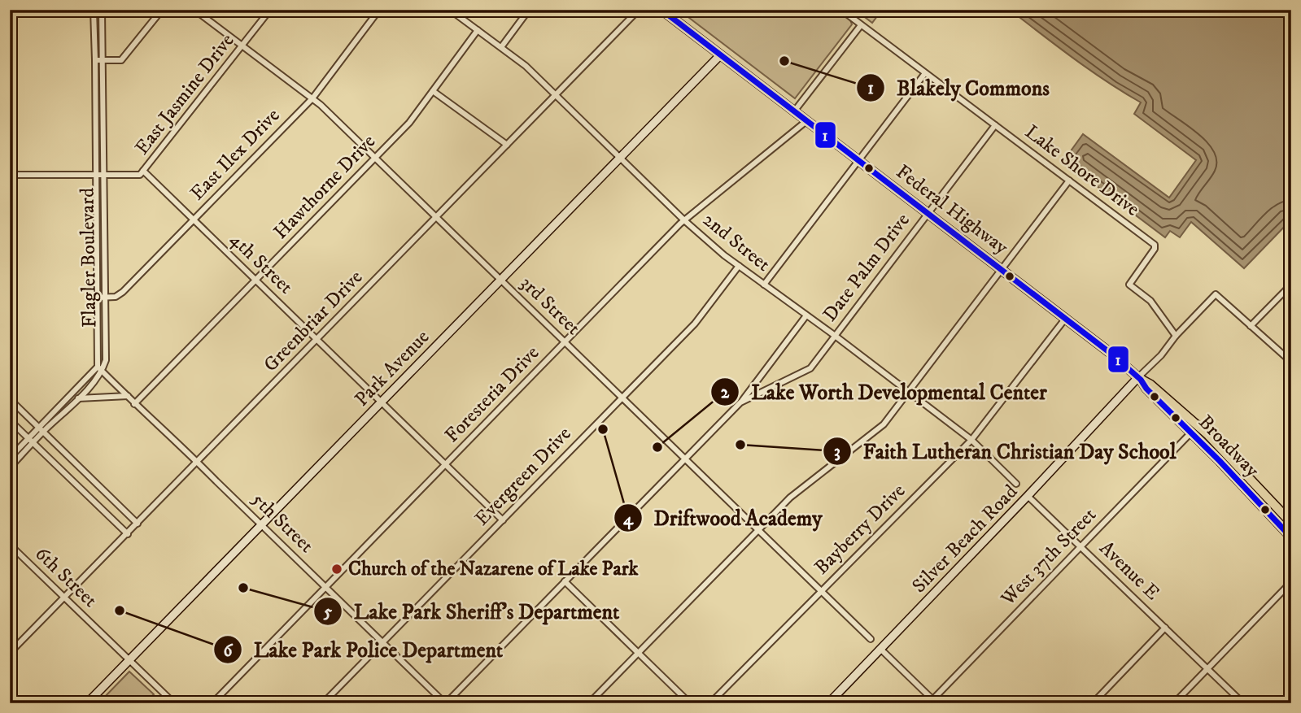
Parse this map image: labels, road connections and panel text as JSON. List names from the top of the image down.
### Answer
{
  "streets": {
    "main road": ["Federal Highway", "Broadway"],
    "street": [
      "East Jasmine Drive",
      "East Ilex Drive",
      "Lake Shore Drive",
      "Hawthorne Drive",
      "2nd Street",
      "Flagler Boulevard",
      "4th Street",
      "Date Palm Drive",
      "3rd Street",
      "Greenbriar Drive",
      "Park Avenue",
      "Foresteria Drive",
      "Evergreen Drive",
      "5th Street",
      "Bayberry Drive",
      "Silver Beach Road",
      "West 37th Street",
      "Avenue E",
      "6th Street"
    ]
  },
  "crossings": [
    ["East Jasmine Drive", "4th Street"],
    ["East Jasmine Drive", "3rd Street"],
    ["East Ilex Drive", "Flagler Boulevard"],
    ["East Ilex Drive", "4th Street"],
    ["East Ilex Drive", "3rd Street"],
    ["Lake Shore Drive", "Date Palm Drive"],
    ["Lake Shore Drive", "Silver Beach Road"],
    ["Hawthorne Drive", "2nd Street"],
    ["Hawthorne Drive", "4th Street"],
    ["Hawthorne Drive", "3rd Street"],
    ["Hawthorne Drive", "5th Street"],
    ["Federal Highway", "Date Palm Drive"],
    ["Federal Highway", "Park Avenue"],
    ["Federal Highway", "Foresteria Drive"],
    ["Federal Highway", "Broadway"],
    ["Federal Highway", "Bayberry Drive"],
    ["Federal Highway", "Silver Beach Road"],
    ["2nd Street", "Date Palm Drive"],
    ["2nd Street", "Greenbriar Drive"],
    ["2nd Street", "Park Avenue"],
    ["2nd Street", "Foresteria Drive"],
    ["2nd Street", "Evergreen Drive"],
    ["2nd Street", "Bayberry Drive"],
    ["Flagler Boulevard", "5th Street"],
    ["4th Street", "Greenbriar Drive"],
    ["4th Street", "Park Avenue"],
    ["4th Street", "Foresteria Drive"],
    ["4th Street", "Evergreen Drive"],
    ["Date Palm Drive", "3rd Street"],
    ["Date Palm Drive", "5th Street"],
    ["3rd Street", "Greenbriar Drive"],
    ["3rd Street", "Park Avenue"],
    ["3rd Street", "Foresteria Drive"],
    ["3rd Street", "Evergreen Drive"],
    ["3rd Street", "Bayberry Drive"],
    ["Greenbriar Drive", "5th Street"],
    ["Greenbriar Drive", "6th Street"],
    ["Park Avenue", "5th Street"],
    ["Park Avenue", "6th Street"],
    ["Foresteria Drive", "5th Street"],
    ["Broadway", "Silver Beach Road"],
    ["Broadway", "West 37th Street"],
    ["Evergreen Drive", "5th Street"],
    ["Silver Beach Road", "Avenue E"],
    ["West 37th Street", "Avenue E"]
  ],
  "places": [
    "Blakely Commons",
    "Driftwood Academy",
    "Faith Lutheran Christian Day School",
    "Lake Worth Developmental Center",
    "Church of the Nazarene of Lake Park",
    "Lake Park Sheriff's Department",
    "Lake Park Police Department"
  ],
  "lines": ["transit line 1"]
}
